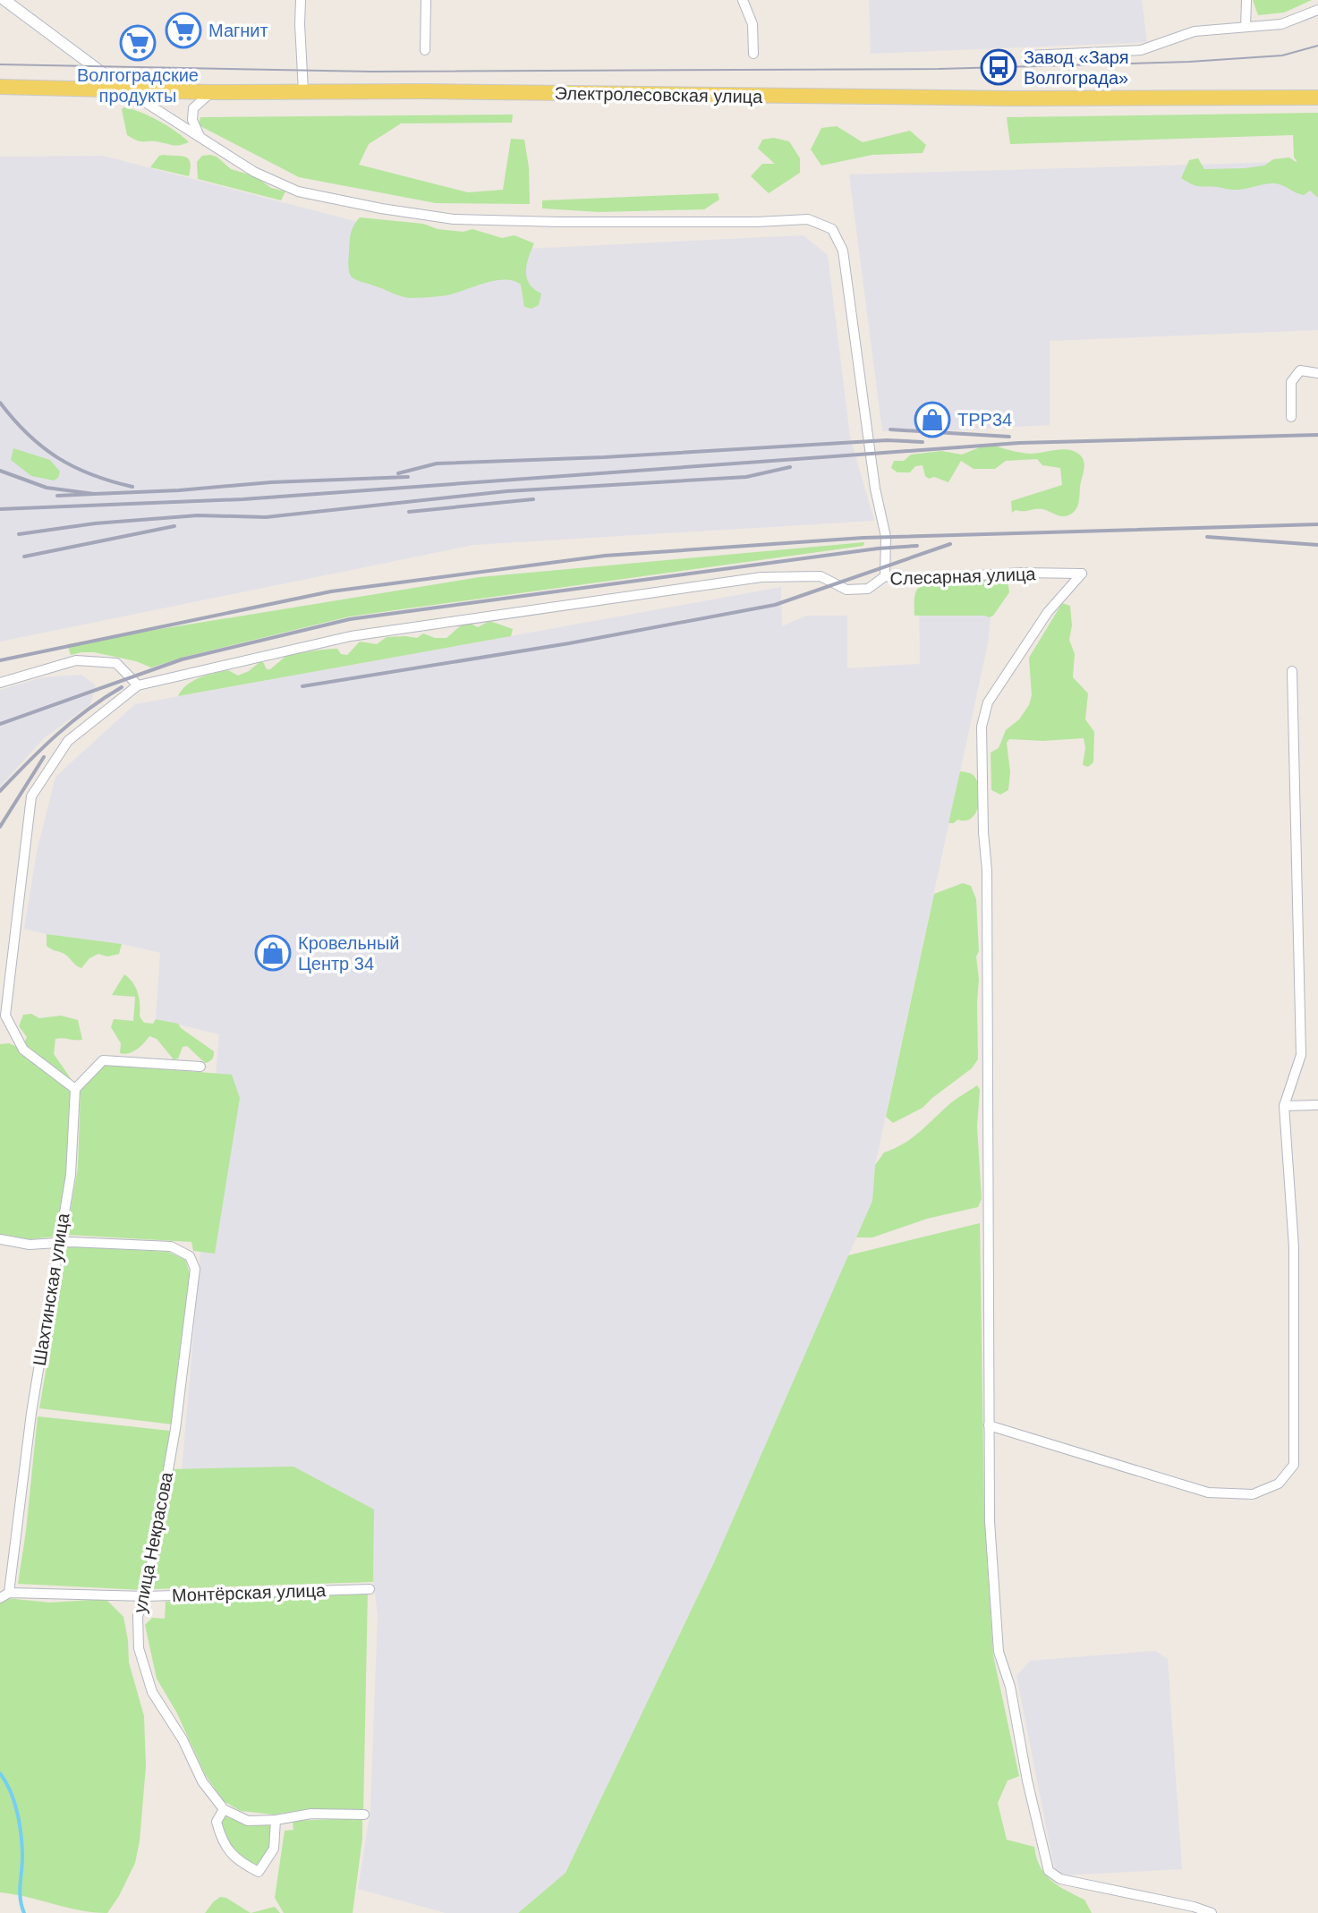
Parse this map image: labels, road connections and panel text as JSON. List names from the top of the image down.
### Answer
{
  "streets": {
    "main road": ["Электролесовская улица"],
    "street": [
      "Слесарная улица",
      "Шахтинская улица",
      "улица Некрасова",
      "Монтёрская улица"
    ]
  },
  "crossings": [
    ["Шахтинская улица", "улица Некрасова"],
    ["Шахтинская улица", "Монтёрская улица"],
    ["улица Некрасова", "Монтёрская улица"]
  ],
  "places": {
    "supermarket": ["Магнит", "Волгоградские продукты"],
    "bus stop": ["Завод «Заря Волгограда»"],
    "shop": ["TPP34", "Кровельный Центр 34"]
  }
}
